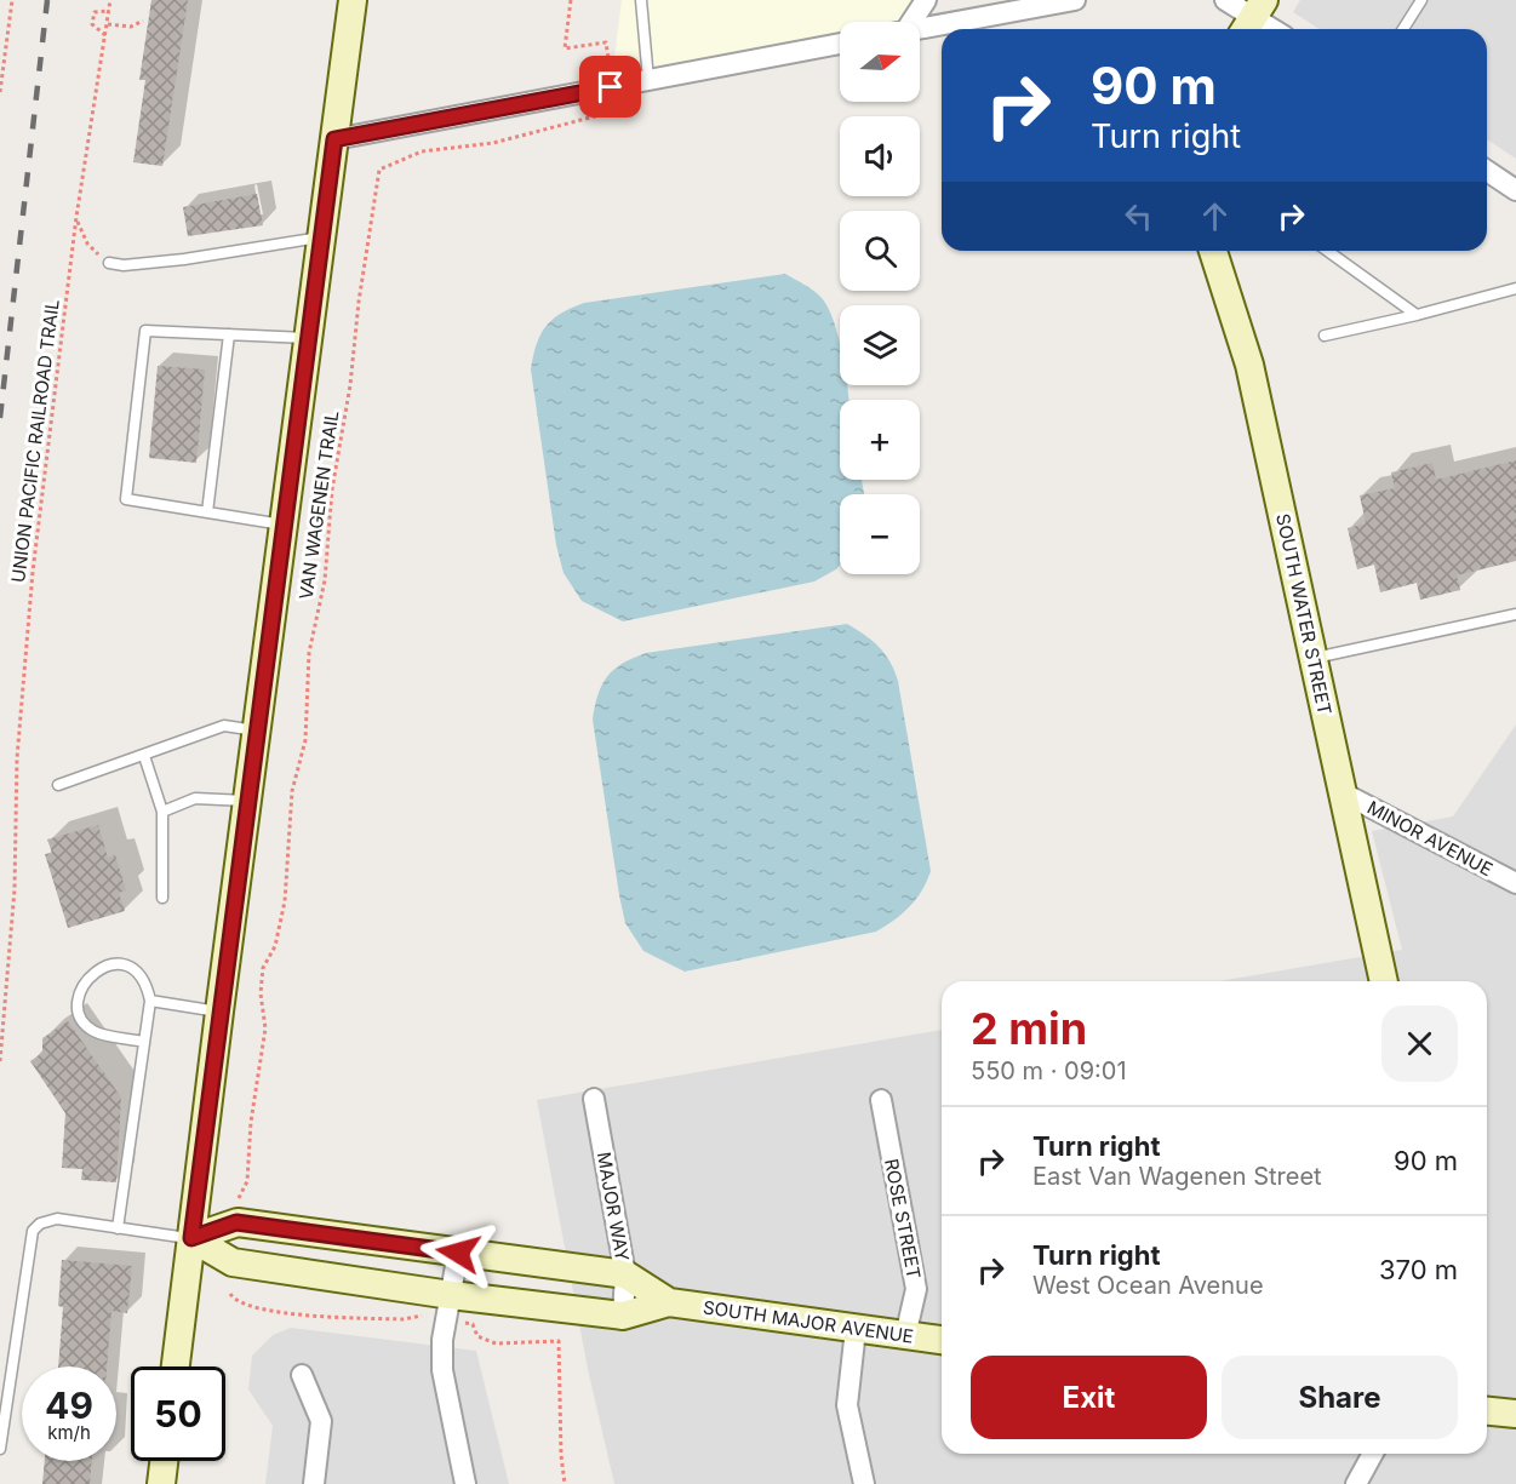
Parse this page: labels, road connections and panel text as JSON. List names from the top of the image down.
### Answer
{
  "streets": {
    "main road": ["SOUTH WATER STREET", "SOUTH MAJOR AVENUE"],
    "street": ["MINOR AVENUE", "MAJOR WAY", "ROSE STREET"],
    "path": ["UNION PACIFIC RAILROAD TRAIL", "VAN WAGENEN TRAIL"]
  },
  "crossings": [
    ["SOUTH WATER STREET", "MINOR AVENUE"],
    ["MAJOR WAY", "SOUTH MAJOR AVENUE"],
    ["ROSE STREET", "SOUTH MAJOR AVENUE"]
  ],
  "north": "right",
  "page": {
    "map_buttons": ["+", "−"],
    "turn": ["90 m", "Turn right"],
    "heading": ["2 min", "550 m · 09:01"],
    "list": [
      {
        "name": "Turn right",
        "note": "East Van Wagenen Street",
        "value": "90 m"
      },
      {
        "name": "Turn right",
        "note": "West Ocean Avenue",
        "value": "370 m"
      }
    ],
    "buttons": ["Exit", "Share"],
    "speed": "49 km/h",
    "limit": "50"
  }
}
